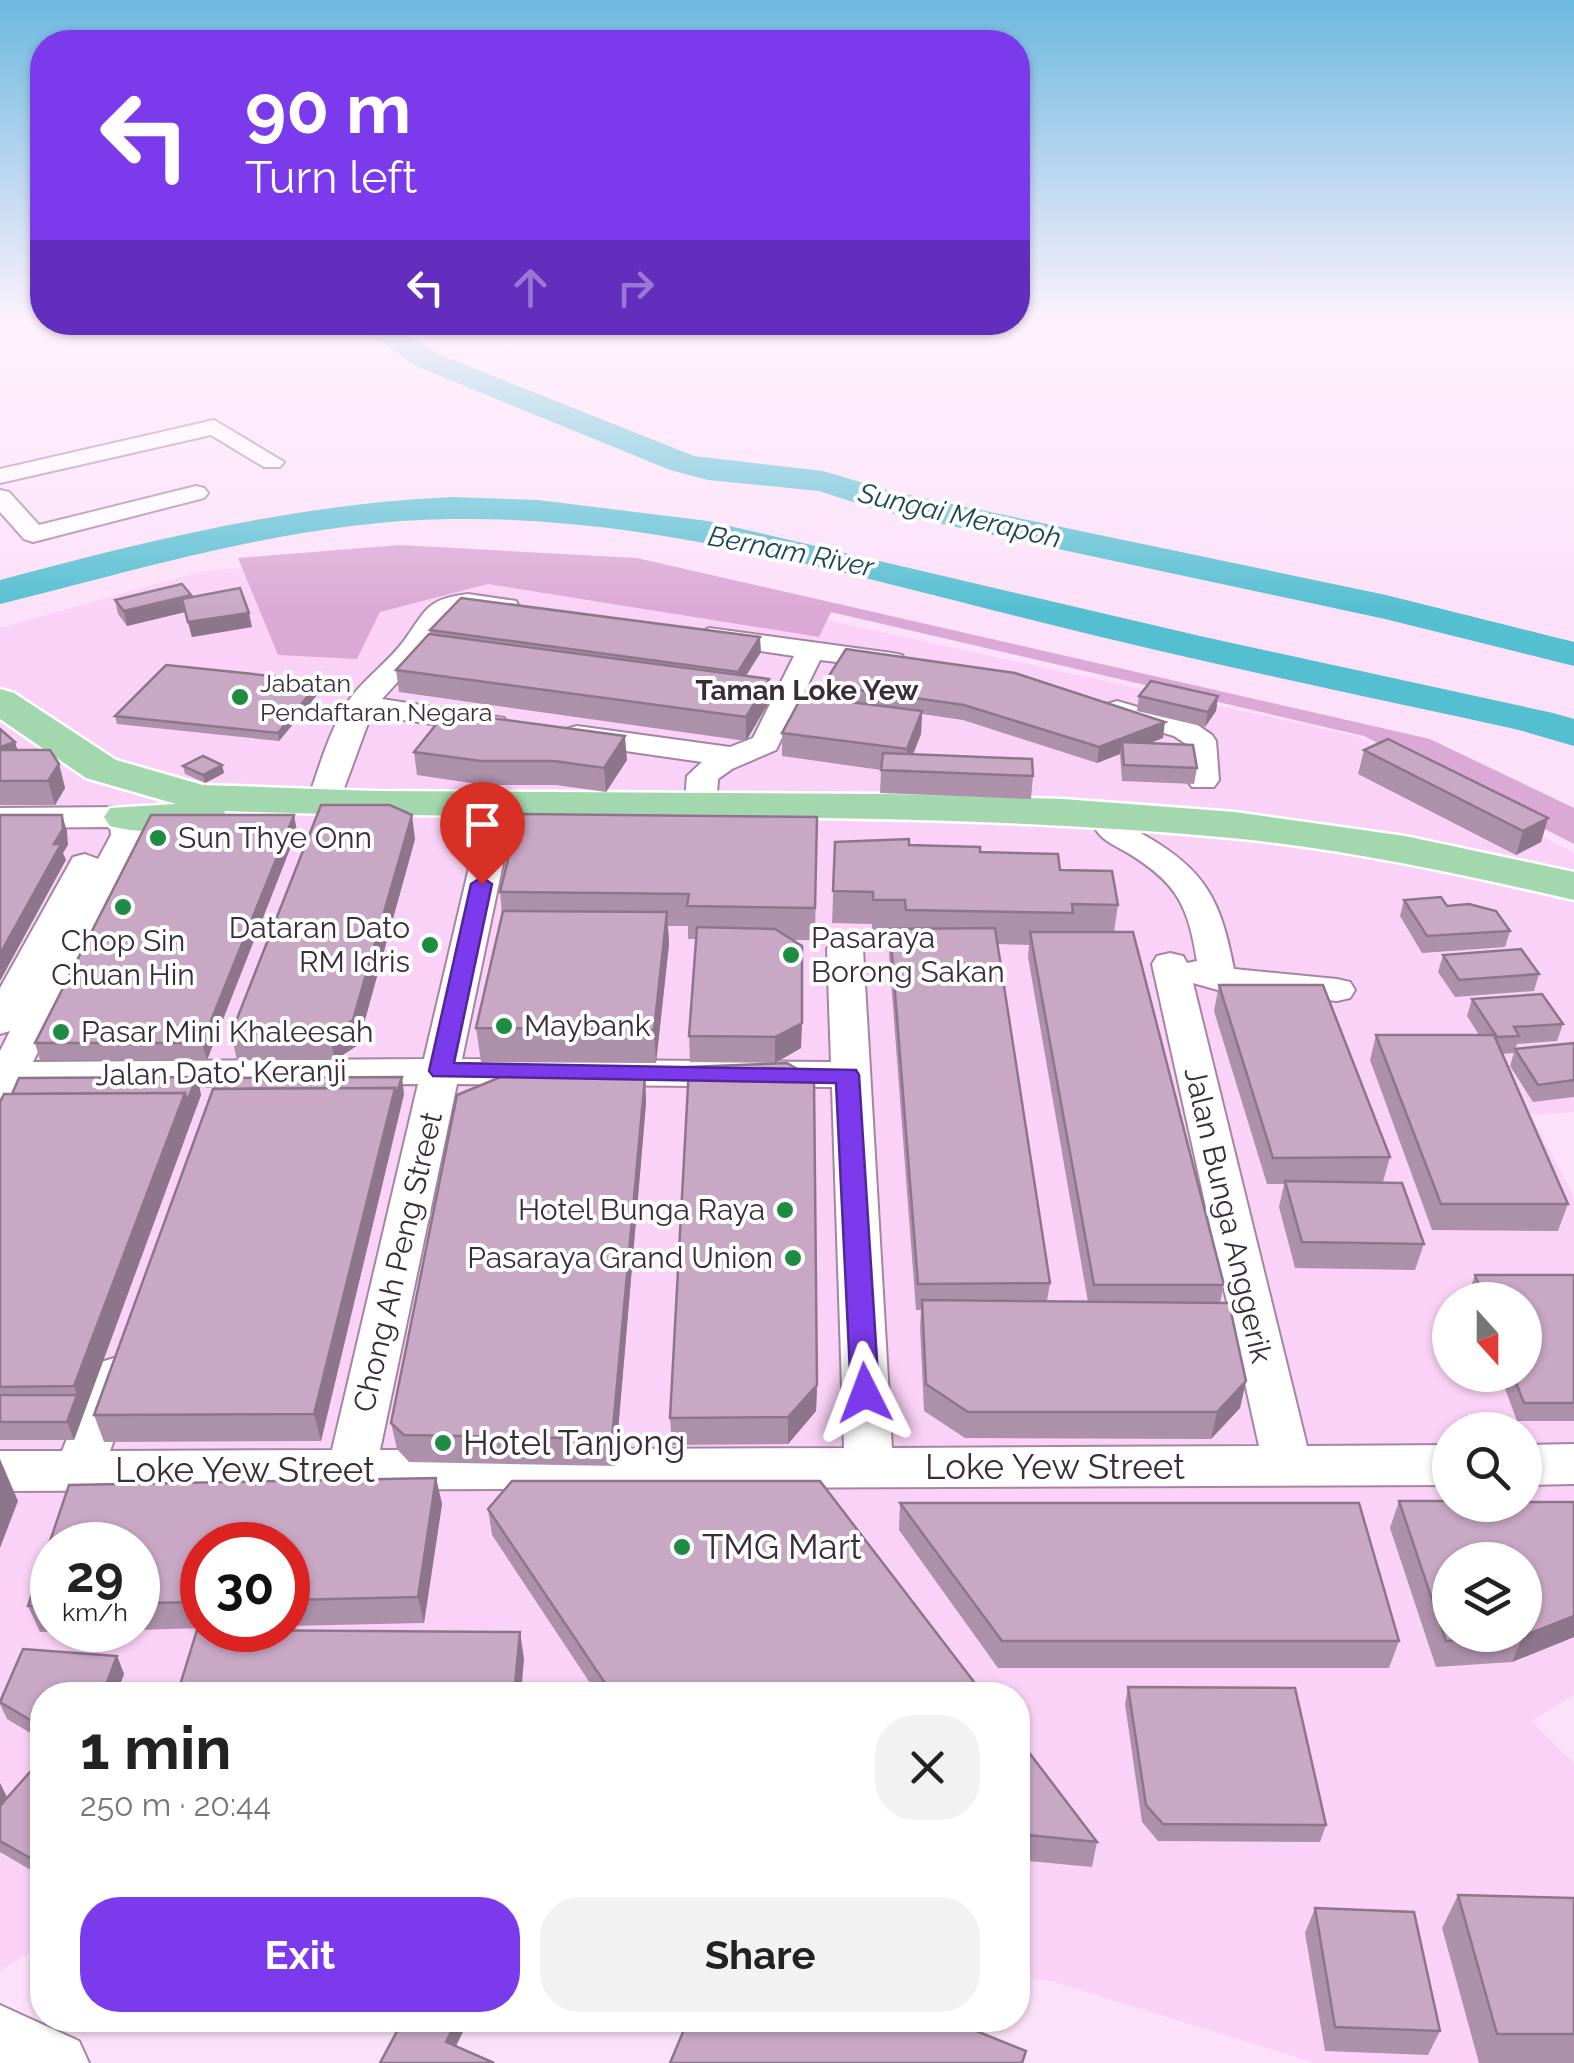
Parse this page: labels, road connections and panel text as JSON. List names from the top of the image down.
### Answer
{
  "streets": {
    "street": [
      "Jalan Dato' Keranji",
      "Jalan Bunga Anggerik",
      "Chong Ah Peng Street",
      "Loke Yew Street"
    ]
  },
  "crossings": [
    ["Jalan Dato' Keranji", "Chong Ah Peng Street"],
    ["Jalan Bunga Anggerik", "Loke Yew Street"],
    ["Chong Ah Peng Street", "Loke Yew Street"]
  ],
  "districts": ["Taman Loke Yew"],
  "water": ["Sungai Merapoh", "Bernam River"],
  "places": [
    "Jabatan Pendaftaran Negara",
    "Sun Thye Onn",
    "Chop Sin Chuan Hin",
    "Dataran Dato RM Idris",
    "Pasaraya Borong Sakan",
    "Maybank",
    "Pasar Mini Khaleesah",
    "Hotel Bunga Raya",
    "Pasaraya Grand Union",
    "Hotel Tanjong",
    "TMG Mart"
  ],
  "north": "bottom",
  "page": {
    "turn": ["90 m", "Turn left"],
    "speed": "29 km/h",
    "limit": "30",
    "heading": ["1 min", "250 m · 20:44"],
    "buttons": ["Exit", "Share"]
  }
}
